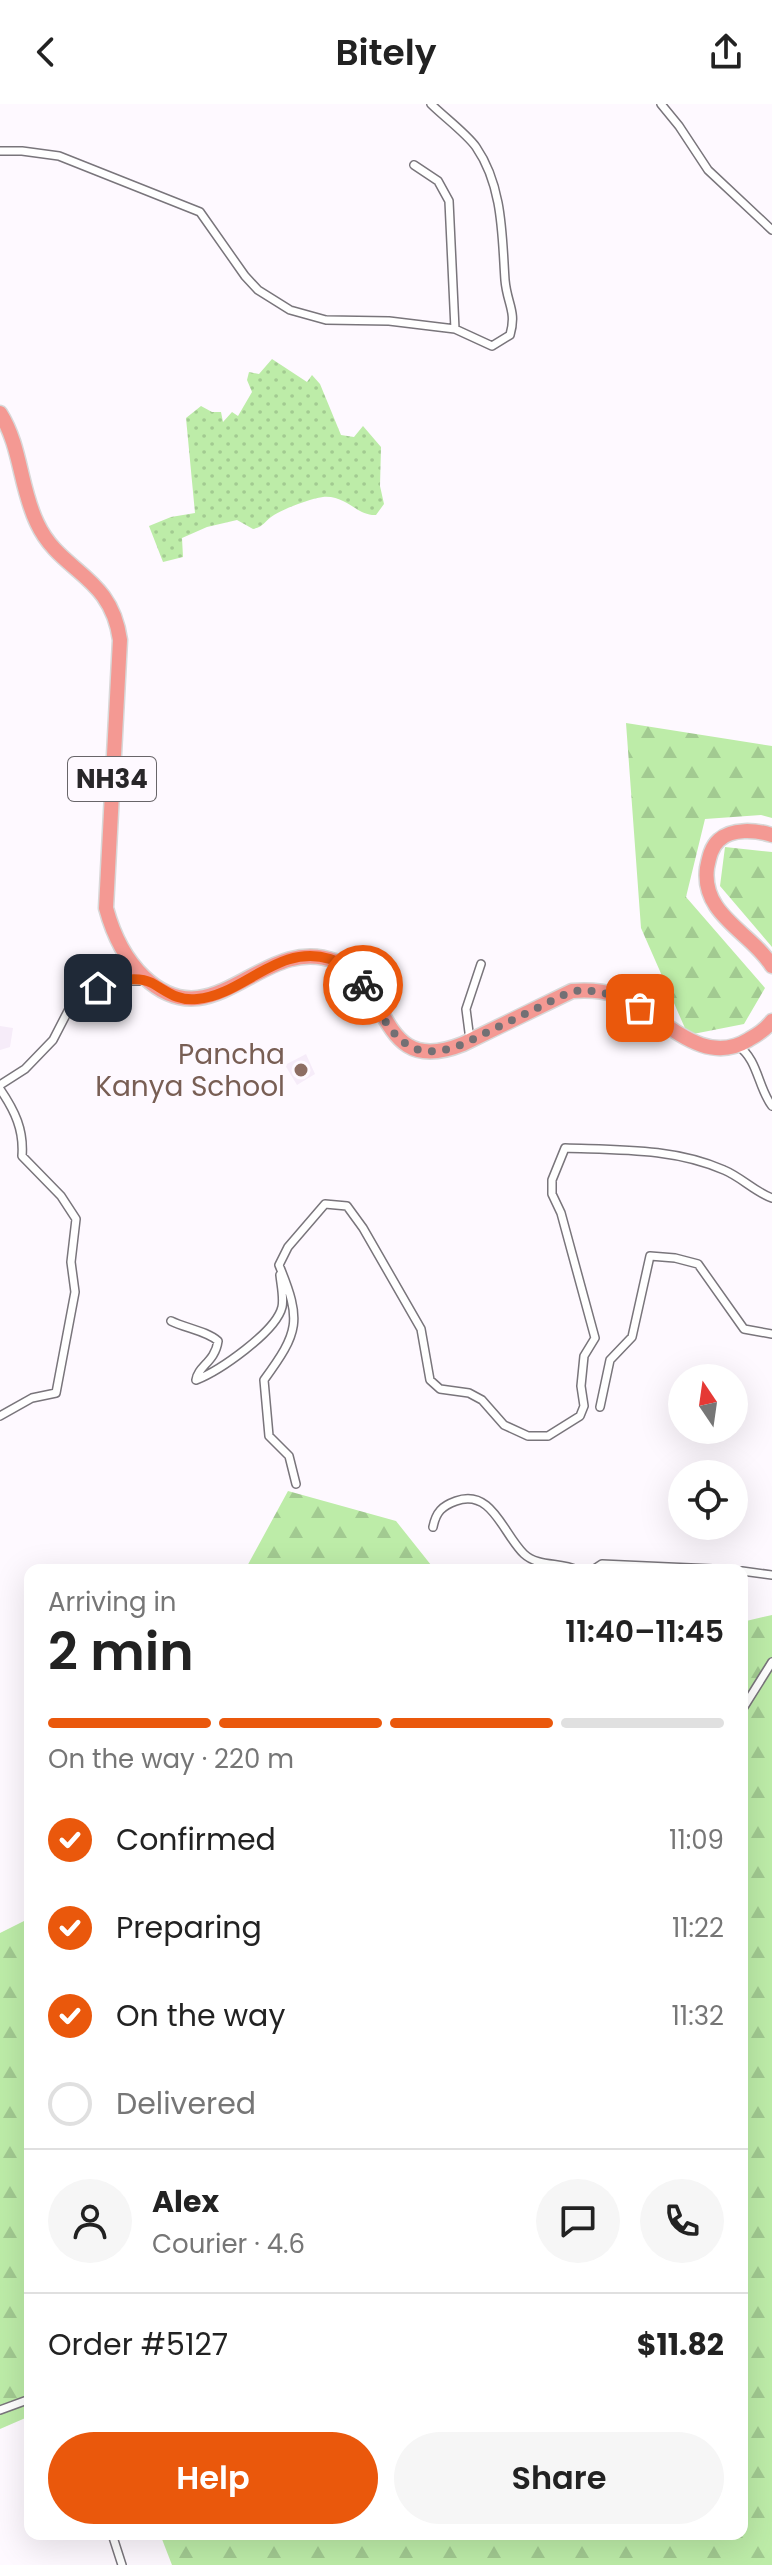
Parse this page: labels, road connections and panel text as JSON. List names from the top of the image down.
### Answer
{
  "streets": {
    "highway": ["NH34"]
  },
  "places": ["Pancha Kanya School"],
  "north": "top",
  "page": {
    "header": "Bitely",
    "heading": ["2 min", "Arriving in", "11:40–11:45"],
    "panel": [
      "Alex",
      "Courier · 4.6",
      "Order #5127",
      "$11.82"
    ],
    "bar": "On the way · 220 m",
    "list": [
      ["Confirmed", "11:09"],
      ["Preparing", "11:22"],
      ["On the way", "11:32"],
      "Delivered"
    ],
    "buttons": ["Help", "Share"]
  }
}
